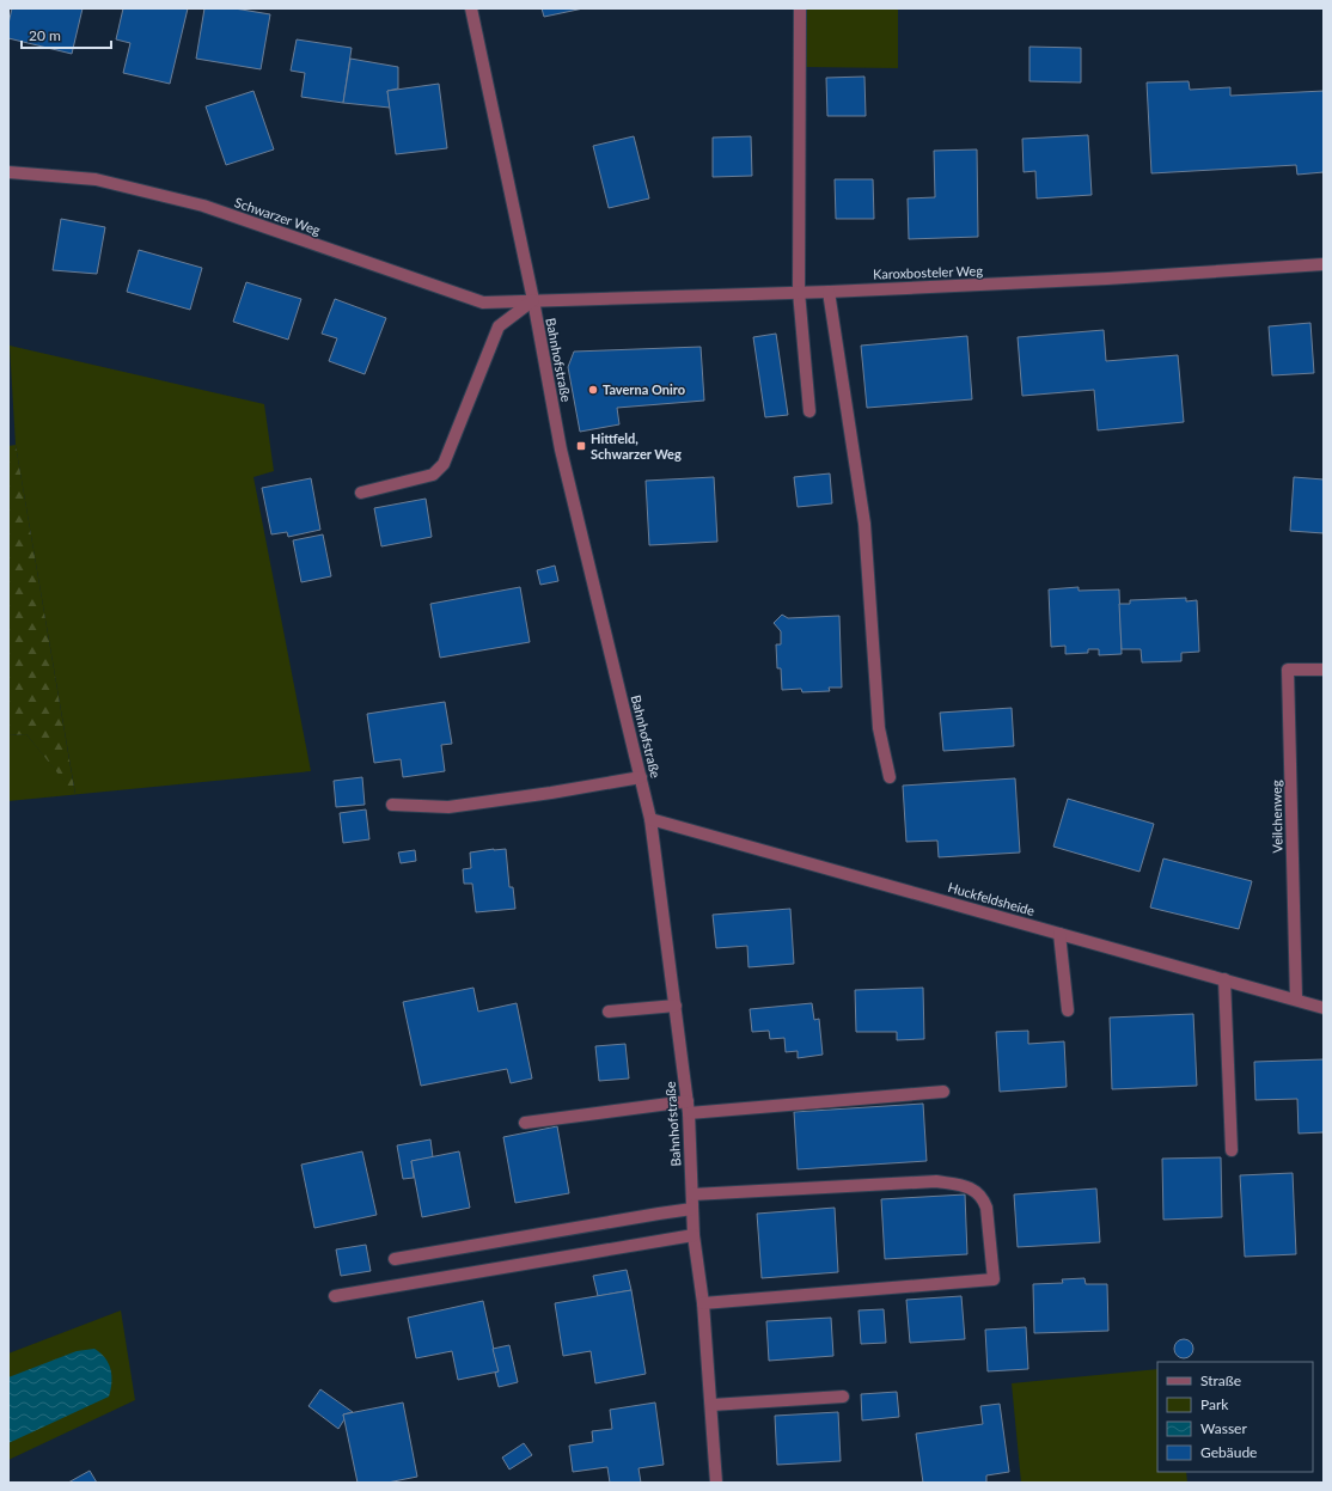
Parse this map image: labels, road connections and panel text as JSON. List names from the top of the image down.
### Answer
{
  "streets": {
    "street": [
      "Schwarzer Weg",
      "Karoxbosteler Weg",
      "Bahnhofstraße",
      "Veilchenweg",
      "Huckfeldsheide"
    ]
  },
  "crossings": [
    ["Schwarzer Weg", "Karoxbosteler Weg"],
    ["Schwarzer Weg", "Bahnhofstraße"],
    ["Karoxbosteler Weg", "Bahnhofstraße"],
    ["Bahnhofstraße", "Huckfeldsheide"],
    ["Veilchenweg", "Huckfeldsheide"]
  ],
  "places": {
    "other": ["Taverna Oniro"],
    "transit": ["Hittfeld, Schwarzer Weg"]
  },
  "legend": [
    "Straße",
    "Park",
    "Wasser",
    "Gebäude"
  ],
  "scale_bar": "20 m"
}
